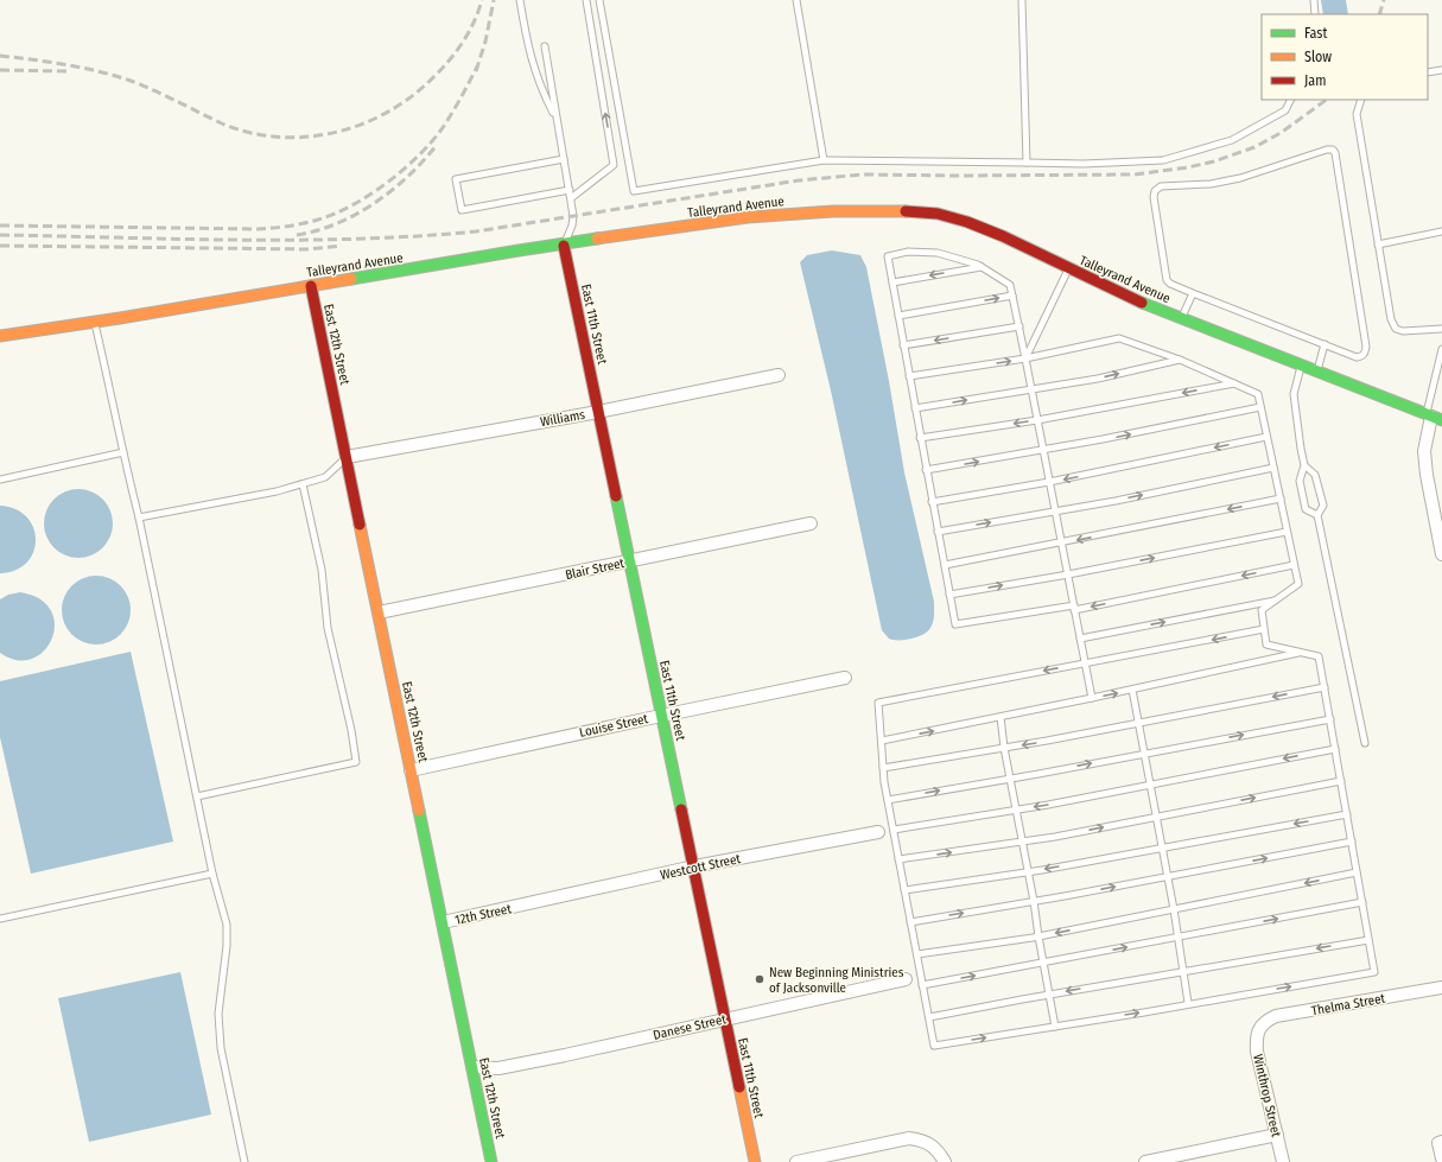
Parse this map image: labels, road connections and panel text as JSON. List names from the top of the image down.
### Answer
{
  "streets": {
    "street": [
      "Talleyrand Avenue",
      "East 11th Street",
      "East 12th Street",
      "Williams",
      "Blair Street",
      "Louise Street",
      "Westcott Street",
      "12th Street",
      "Thelma Street",
      "Danese Street",
      "Winthrop Street"
    ]
  },
  "crossings": [
    ["Talleyrand Avenue", "East 11th Street"],
    ["Talleyrand Avenue", "East 12th Street"],
    ["East 11th Street", "Williams"],
    ["East 11th Street", "Blair Street"],
    ["East 11th Street", "Louise Street"],
    ["East 11th Street", "Westcott Street"],
    ["East 11th Street", "Danese Street"],
    ["East 12th Street", "Williams"],
    ["East 12th Street", "Blair Street"],
    ["East 12th Street", "Louise Street"],
    ["East 12th Street", "12th Street"],
    ["East 12th Street", "Danese Street"],
    ["Westcott Street", "12th Street"],
    ["Thelma Street", "Winthrop Street"]
  ],
  "places": ["New Beginning Ministries of Jacksonville"],
  "legend": ["Fast", "Slow", "Jam"]
}
